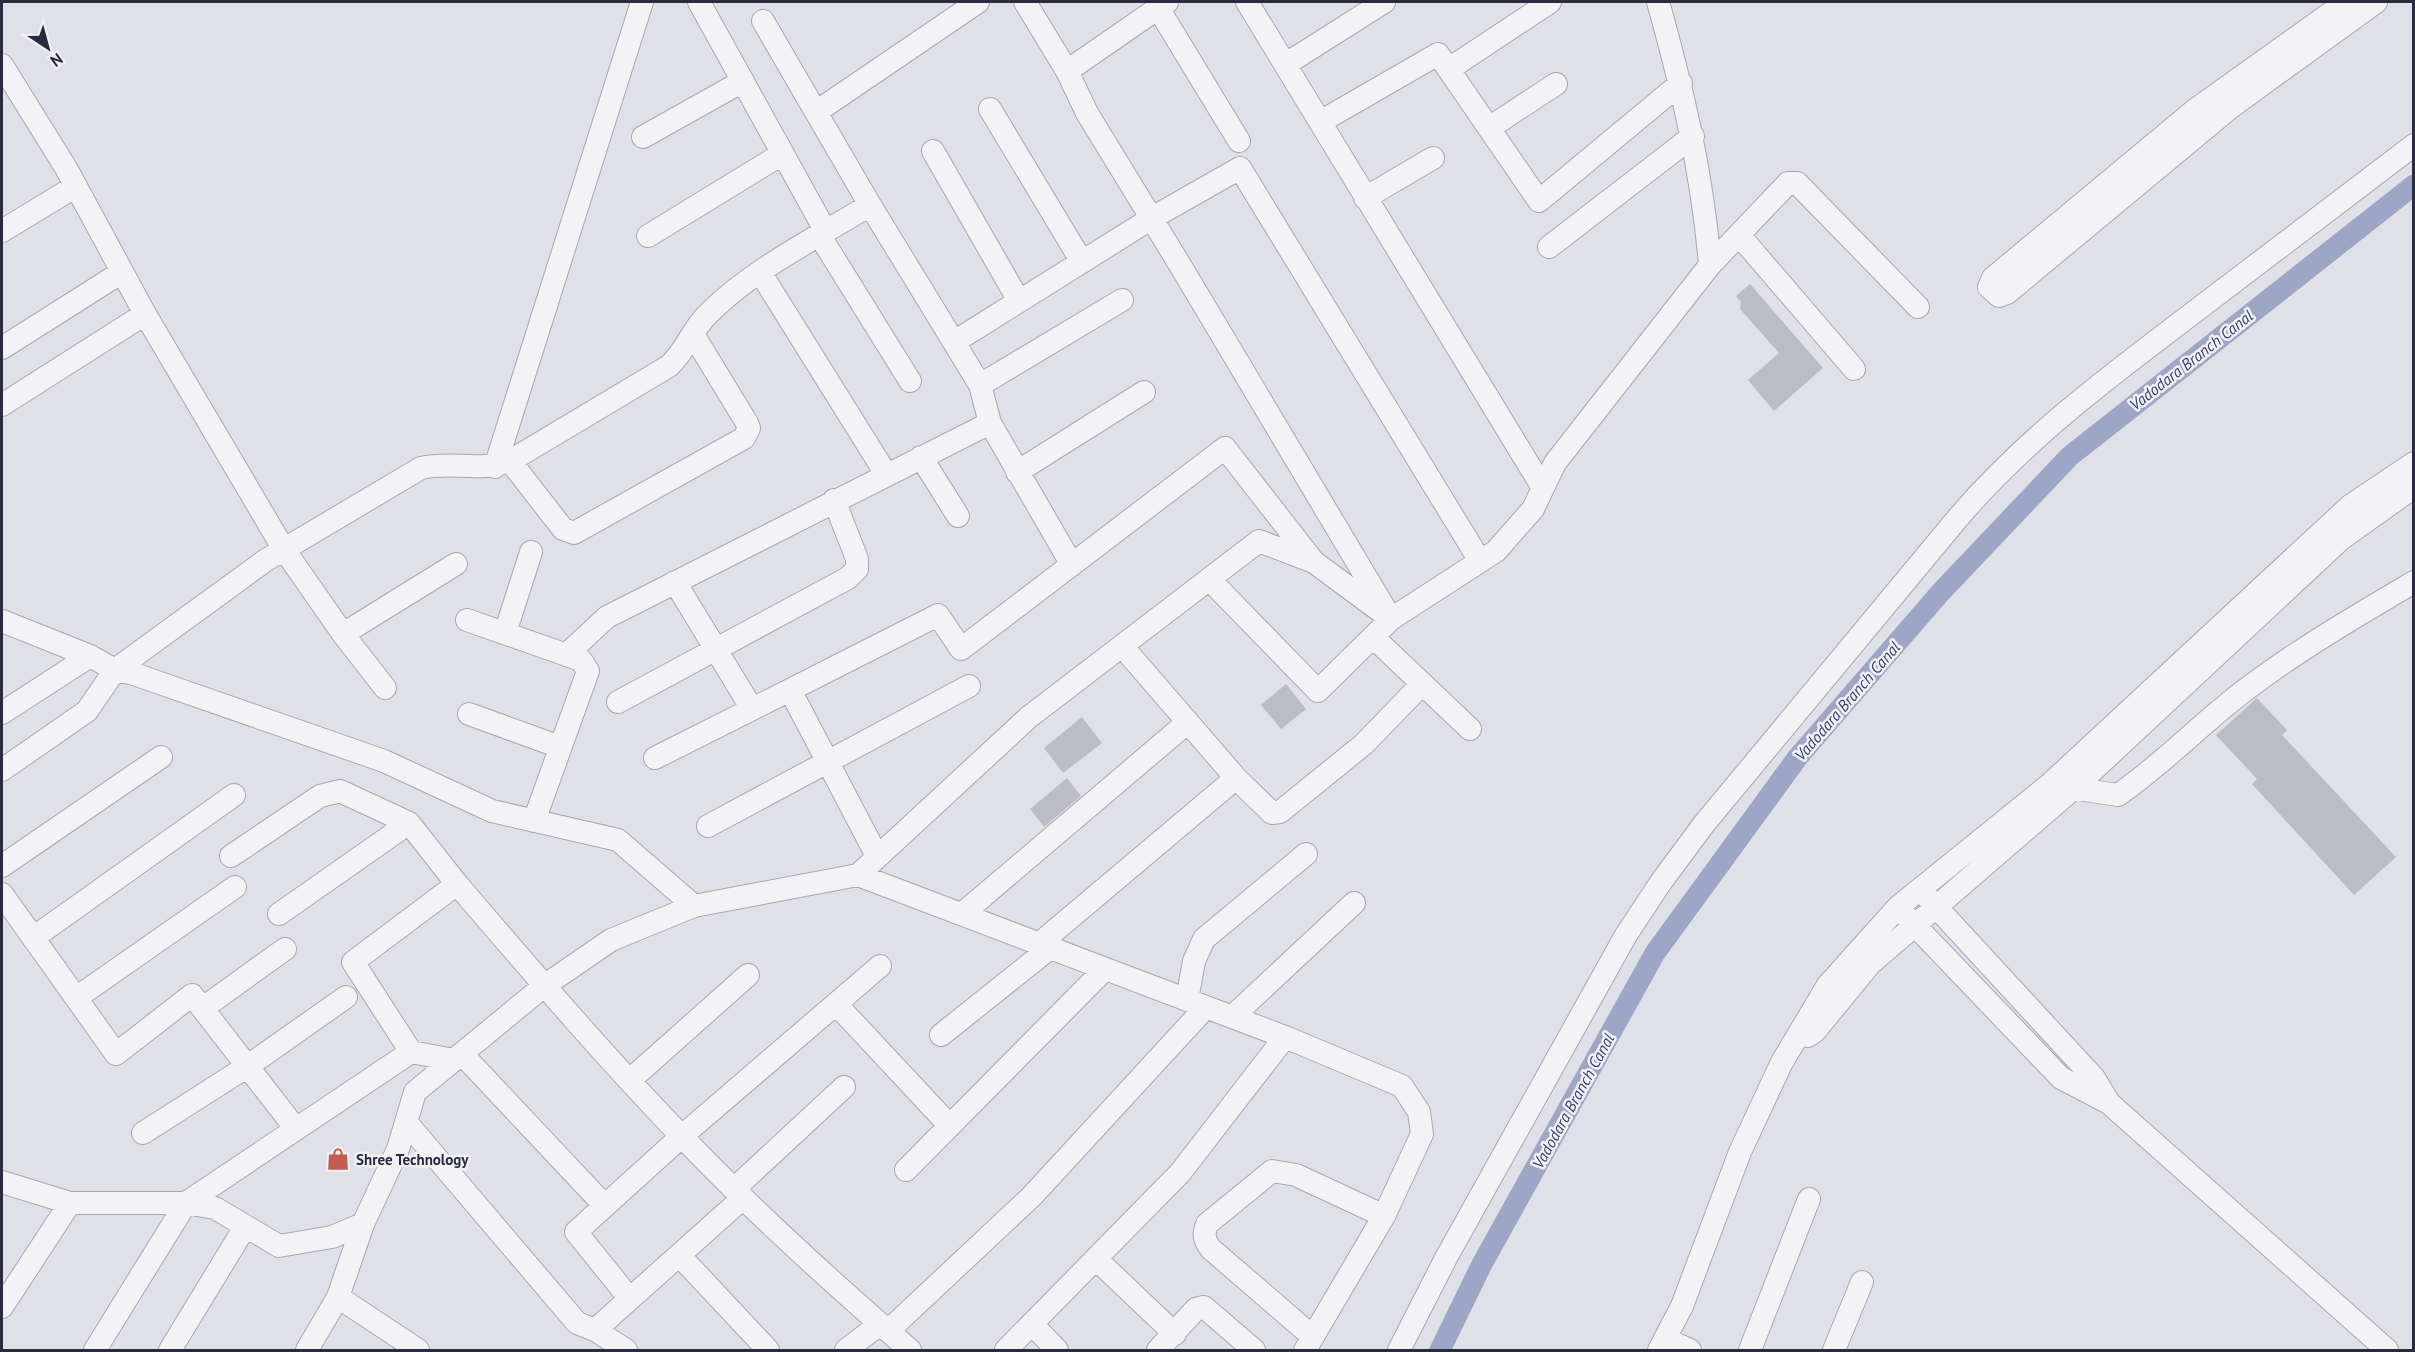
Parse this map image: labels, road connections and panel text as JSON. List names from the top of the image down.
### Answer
{
  "water": ["Vadodara Branch Canal"],
  "places": {
    "shop": ["Shree Technology"]
  },
  "north": "bottom right"
}
